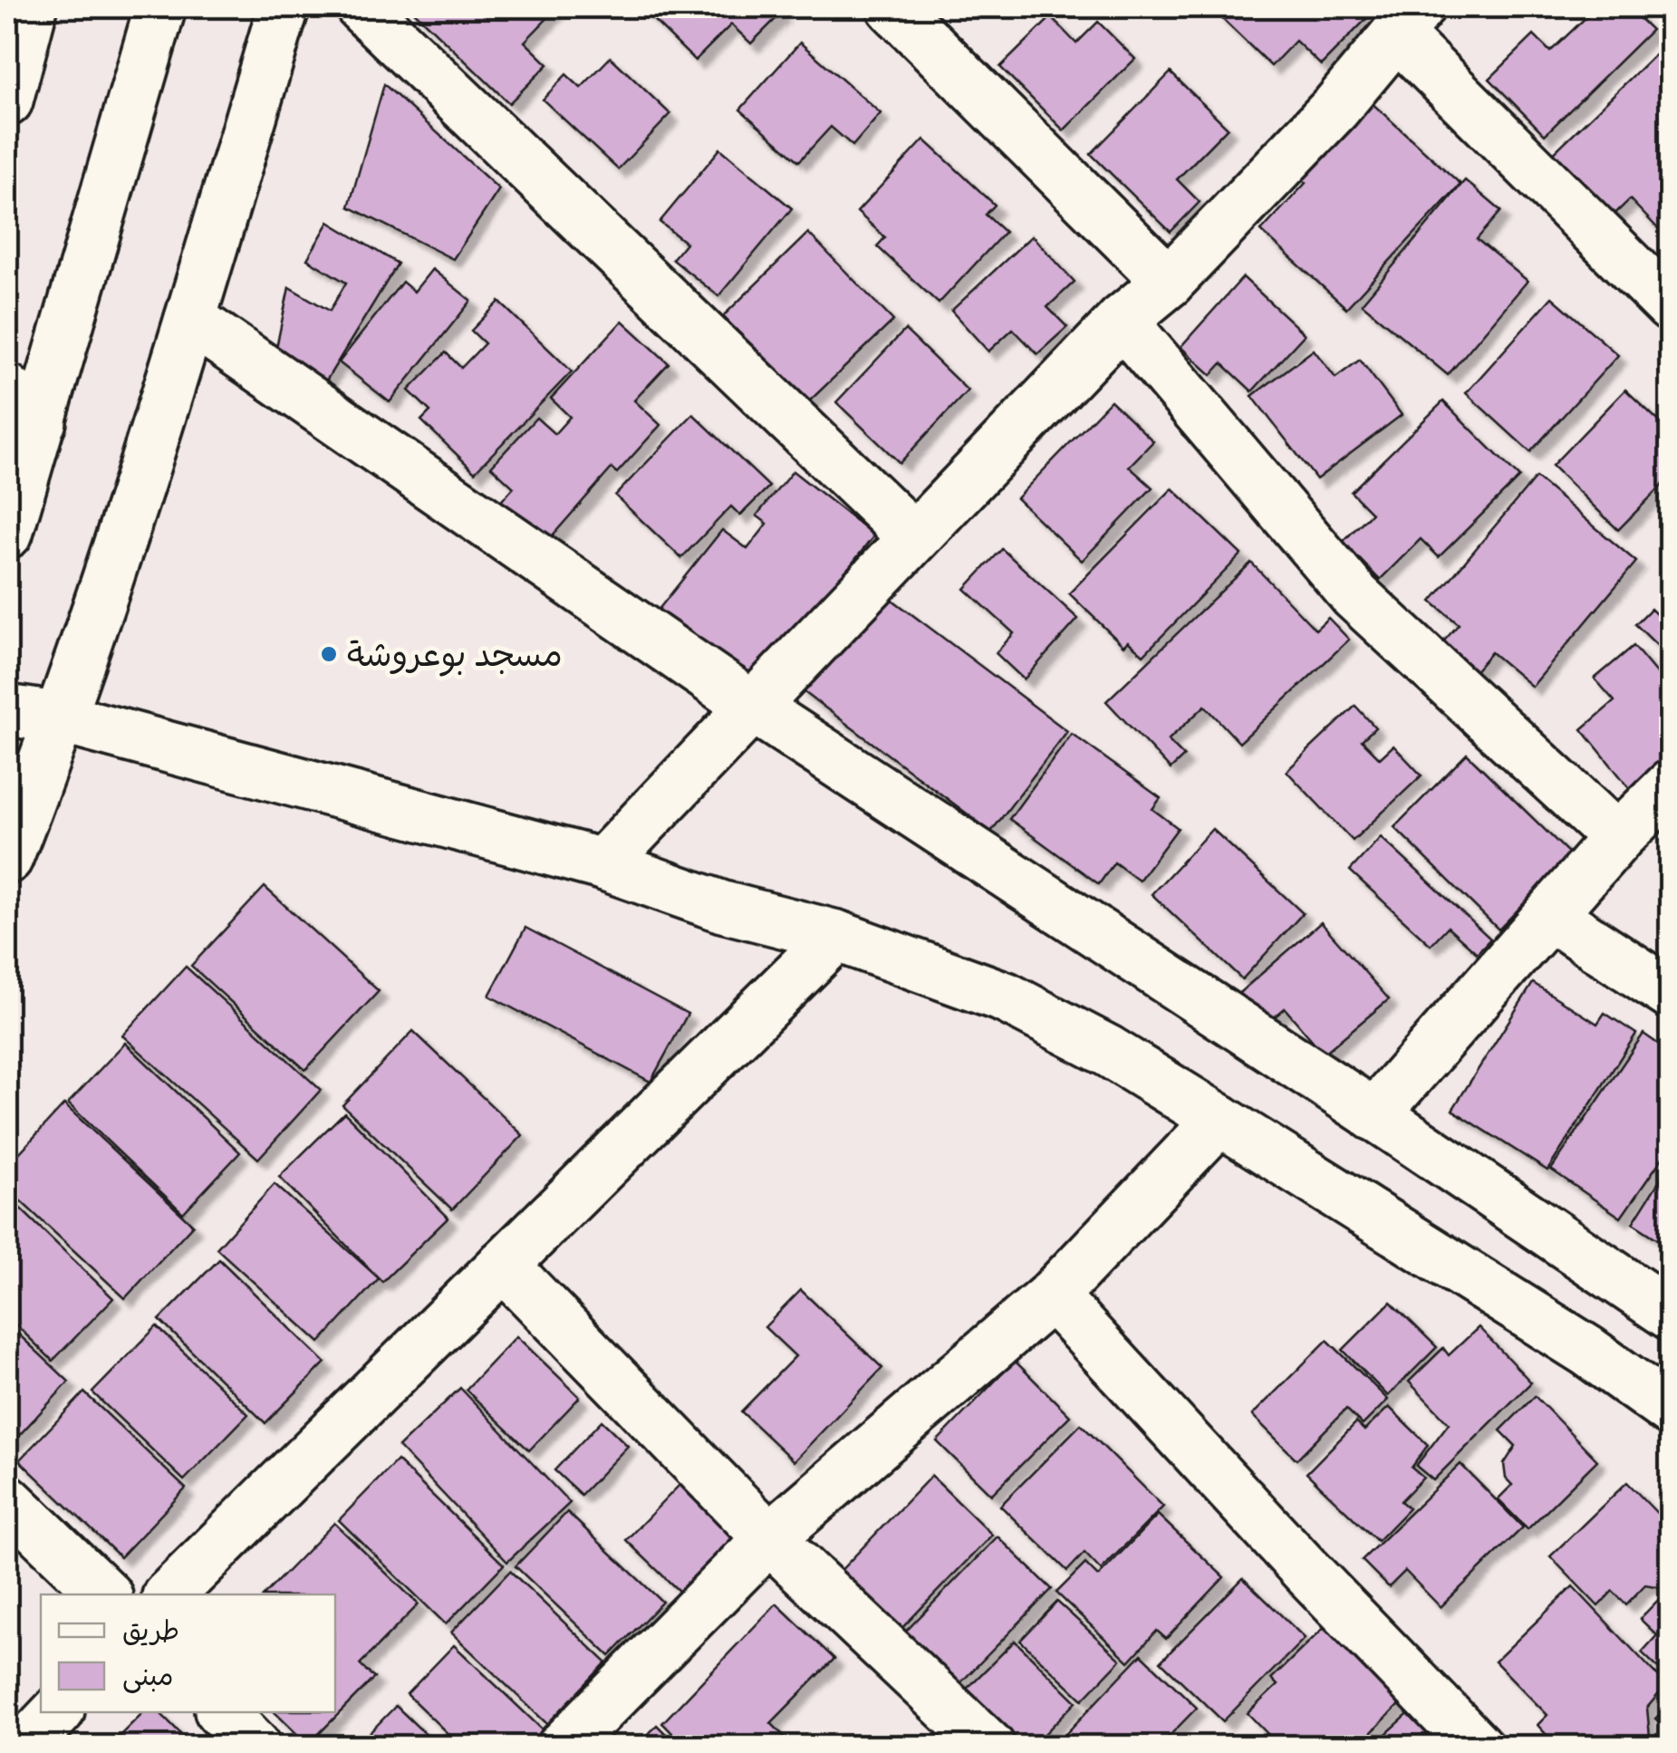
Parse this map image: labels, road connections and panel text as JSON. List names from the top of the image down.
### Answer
{
  "places": ["مسجد بوعروشة"],
  "legend": ["طريق", "مبنى"]
}
